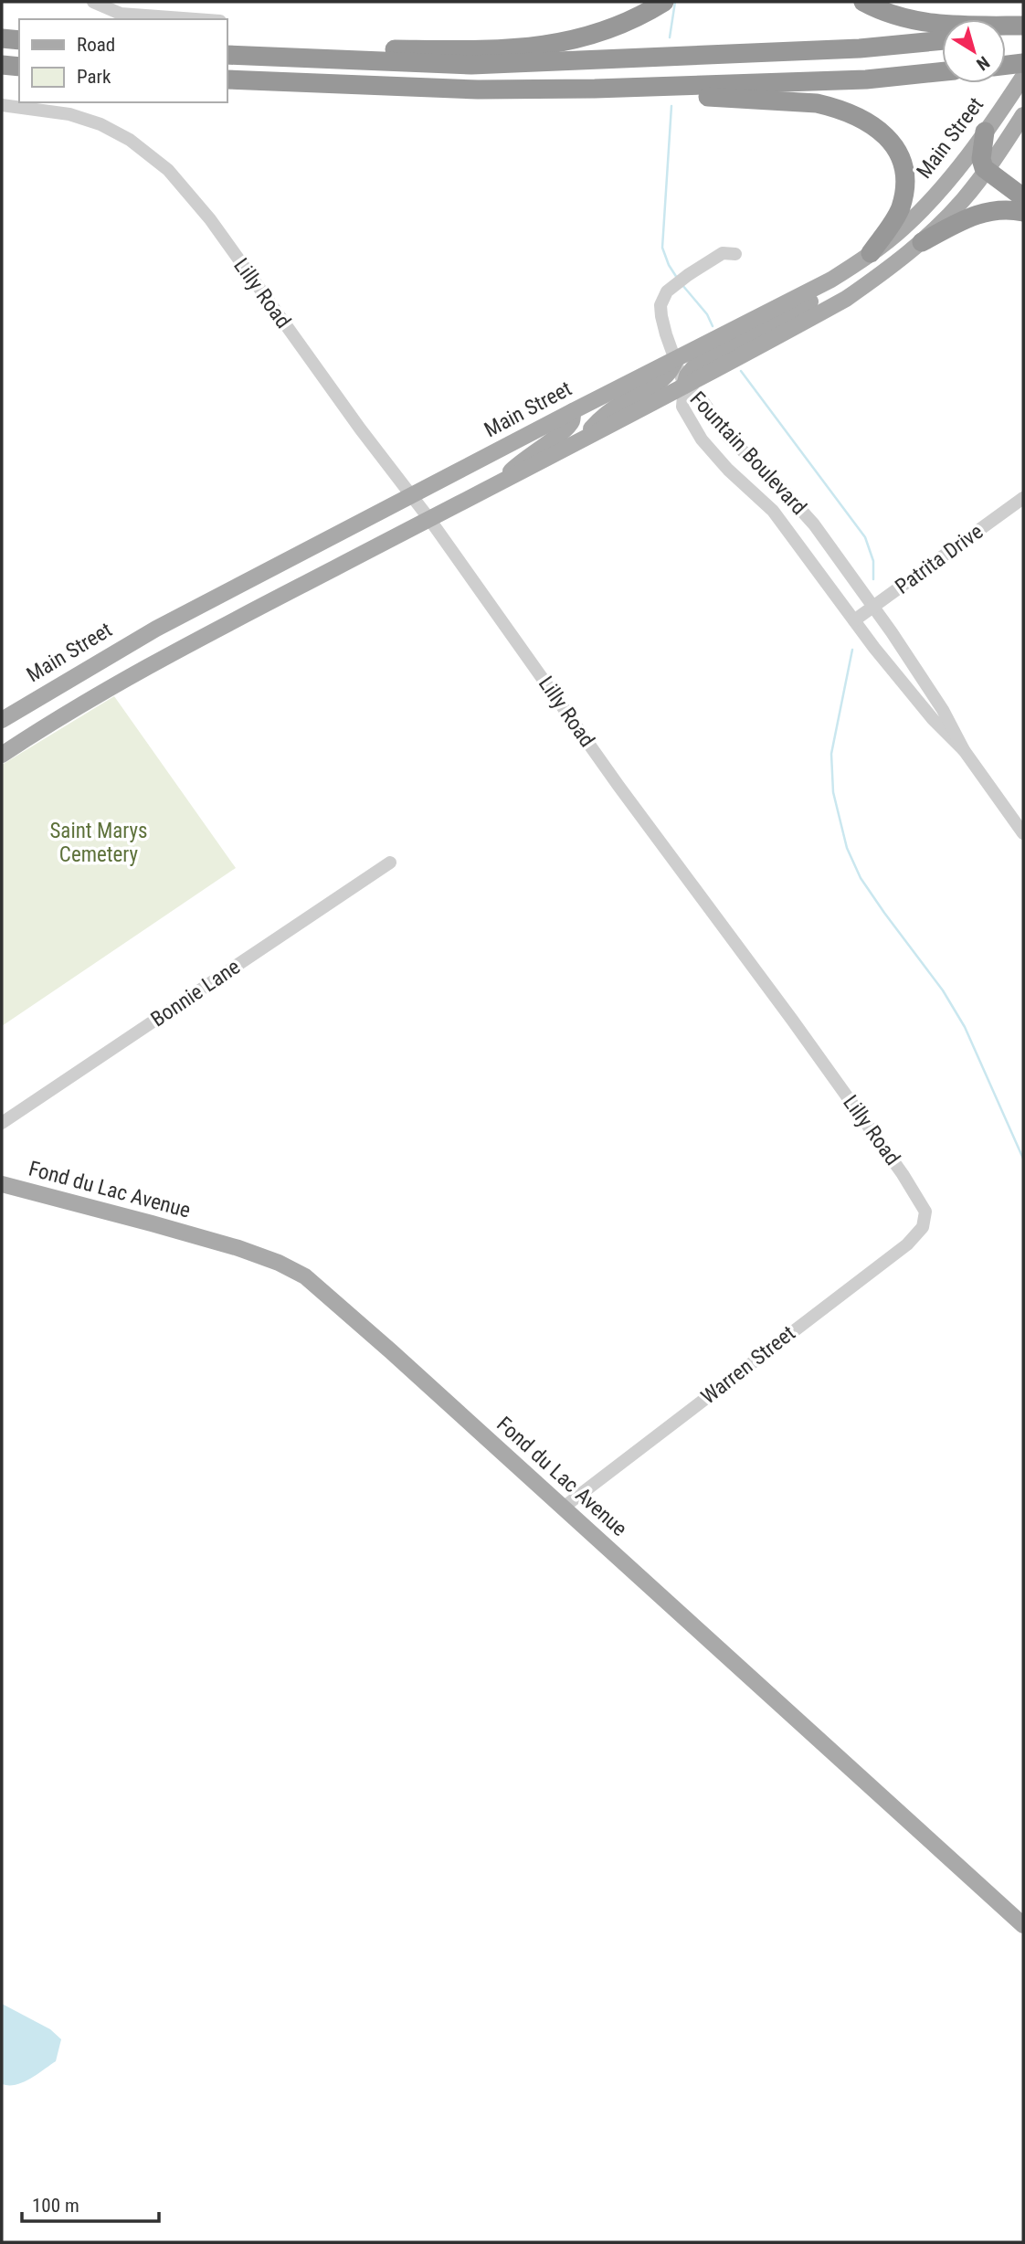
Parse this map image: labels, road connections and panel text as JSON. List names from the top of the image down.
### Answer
{
  "streets": {
    "main road": ["Main Street", "Fond du Lac Avenue"],
    "street": [
      "Lilly Road",
      "Fountain Boulevard",
      "Patrita Drive",
      "Bonnie Lane",
      "Warren Street"
    ]
  },
  "crossings": [
    ["Main Street", "Lilly Road"],
    ["Lilly Road", "Warren Street"],
    ["Fountain Boulevard", "Patrita Drive"],
    ["Fond du Lac Avenue", "Warren Street"]
  ],
  "parks": ["Saint Marys Cemetery"],
  "legend": ["Road", "Park"],
  "scale_bar": "100 m",
  "north": "bottom right"
}
